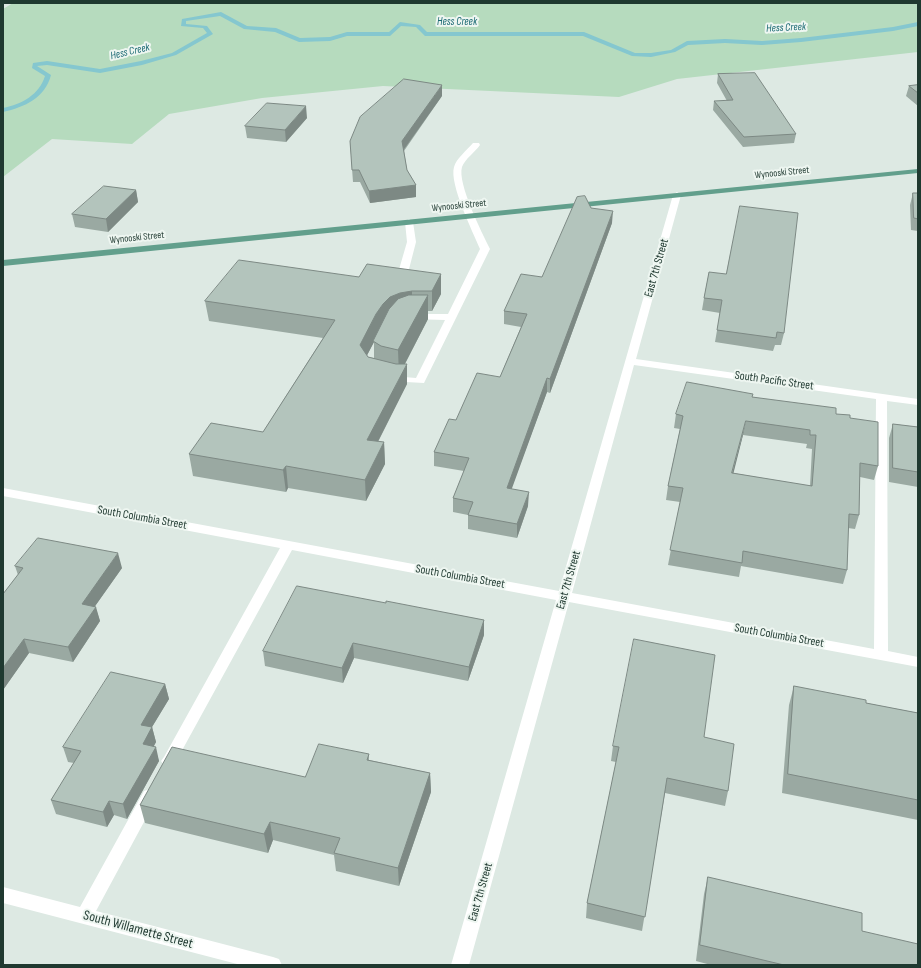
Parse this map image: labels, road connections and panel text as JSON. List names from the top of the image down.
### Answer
{
  "streets": {
    "main road": ["Wynooski Street"],
    "street": [
      "East 7th Street",
      "South Pacific Street",
      "South Columbia Street",
      "South Willamette Street"
    ]
  },
  "crossings": [
    ["Wynooski Street", "East 7th Street"],
    ["East 7th Street", "South Pacific Street"],
    ["East 7th Street", "South Columbia Street"]
  ],
  "water": ["Hess Creek"]
}
